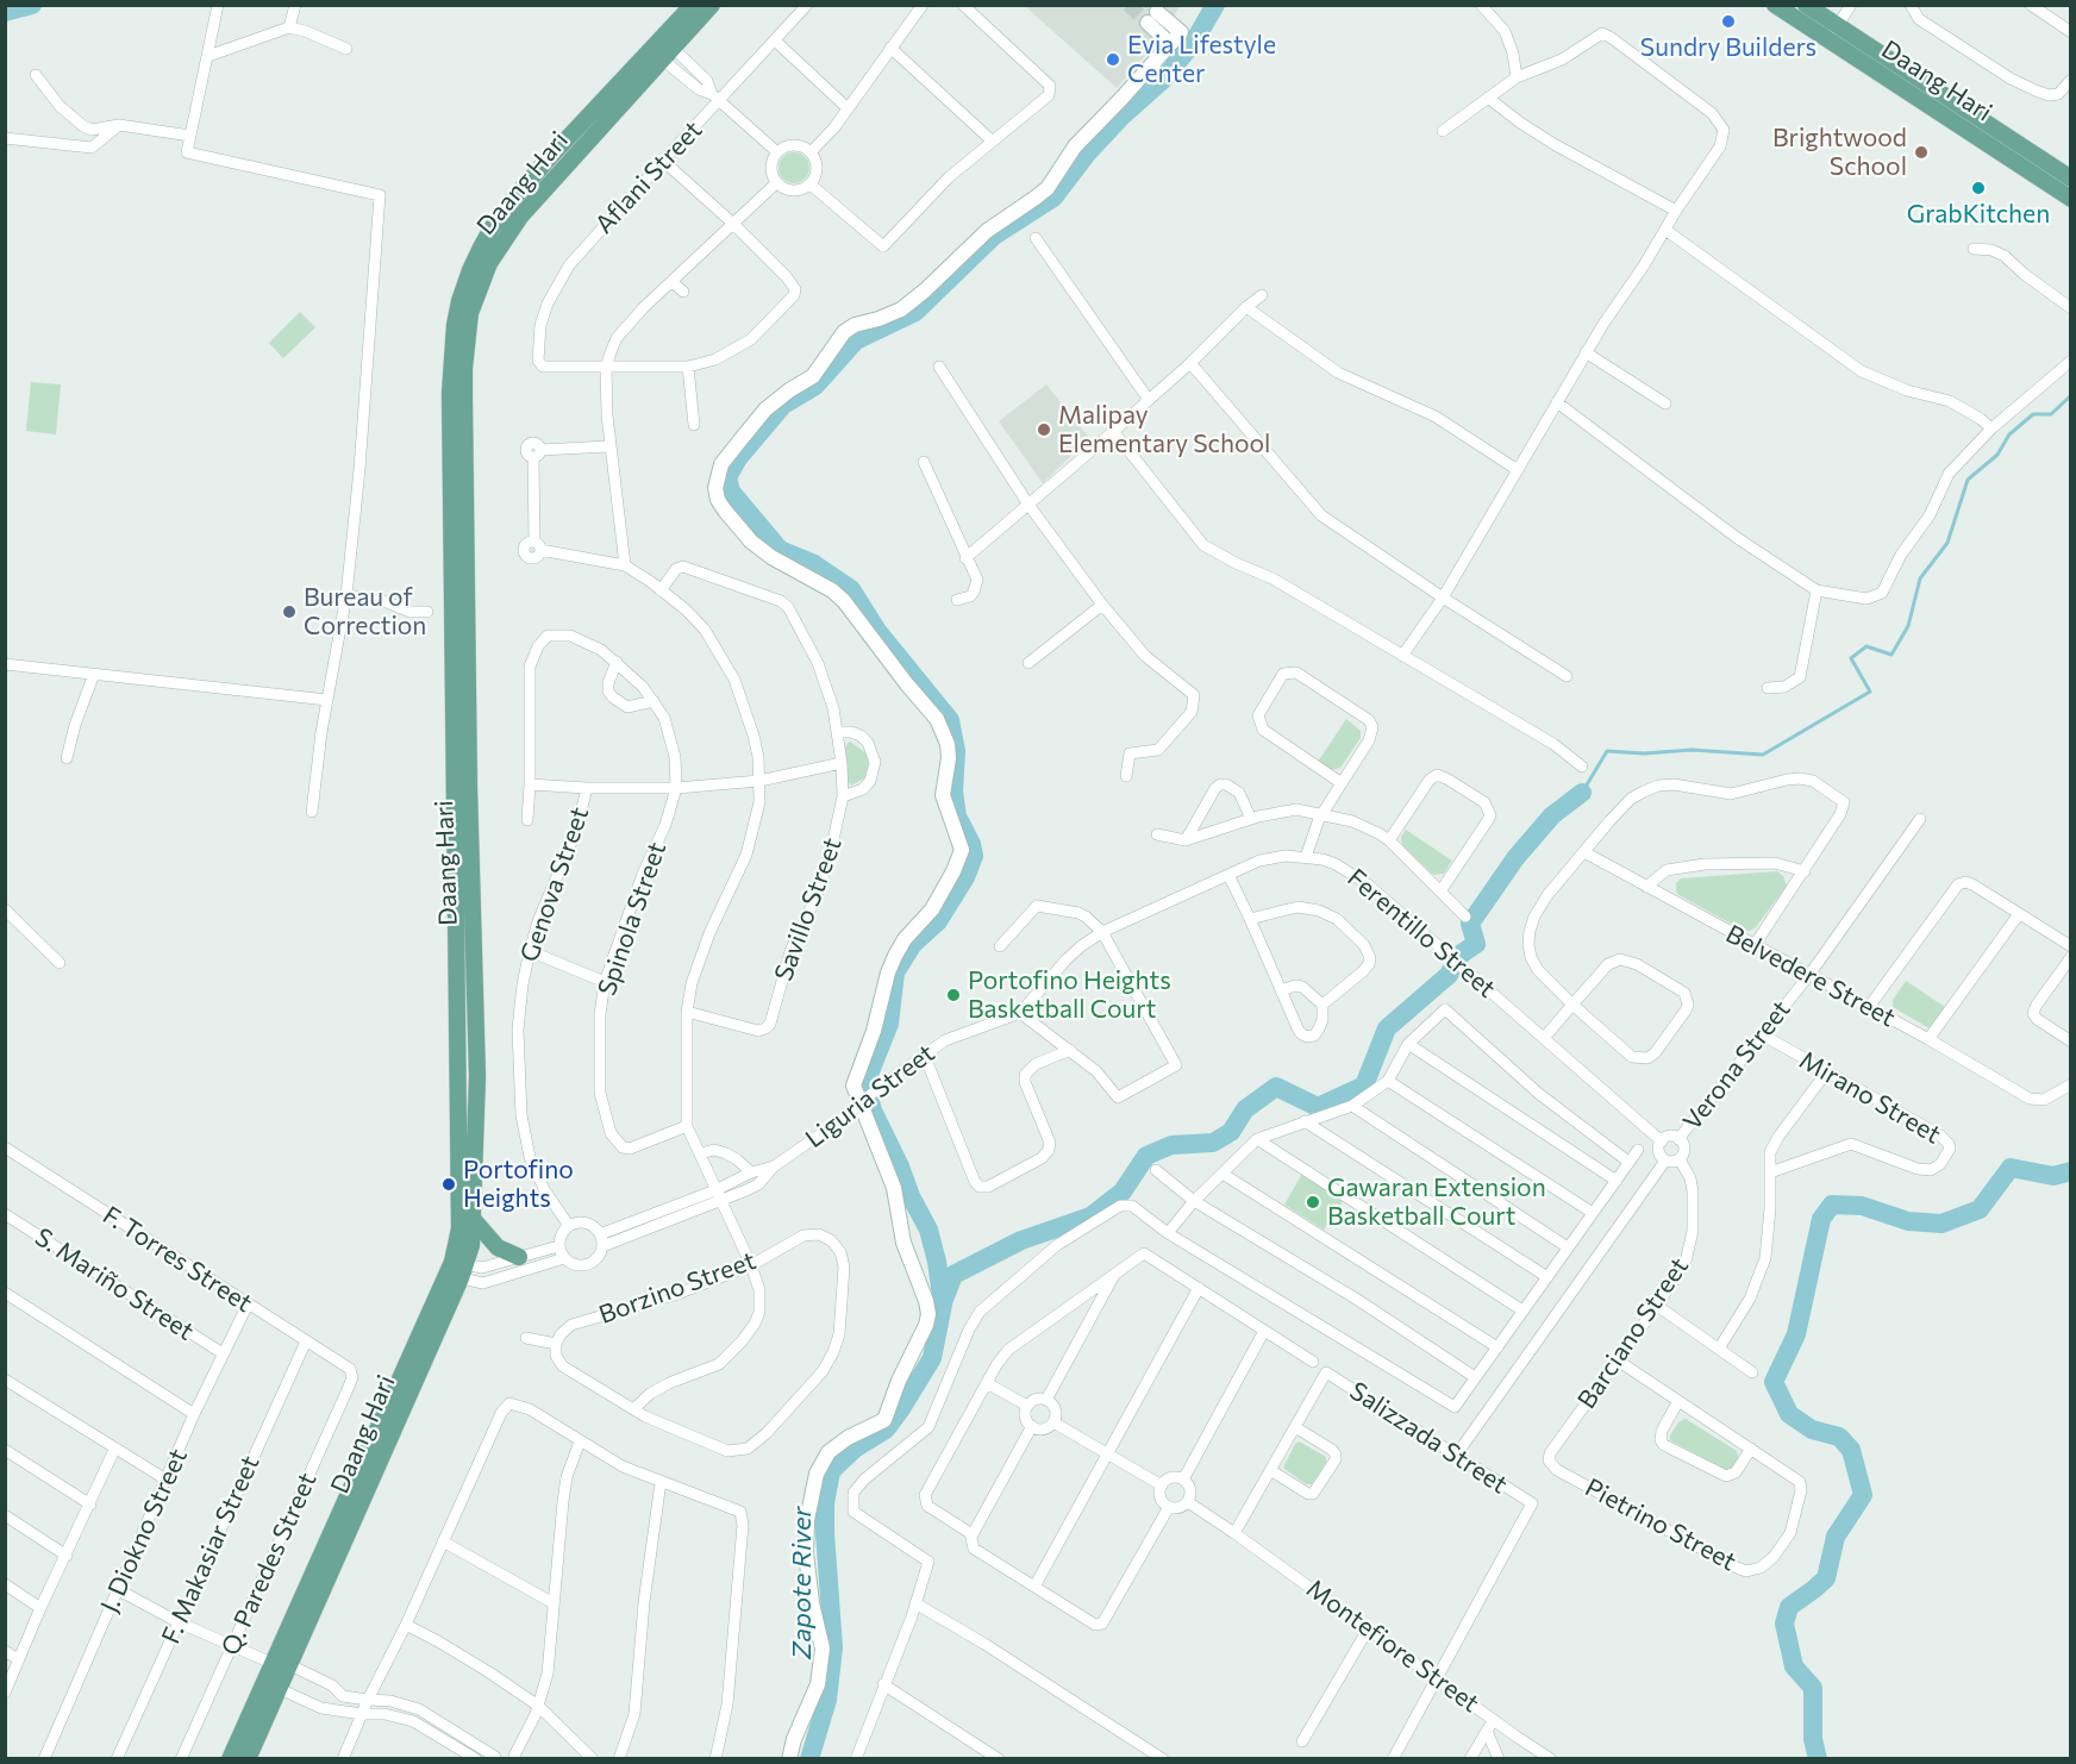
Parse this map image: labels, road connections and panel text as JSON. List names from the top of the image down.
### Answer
{
  "streets": {
    "main road": ["Daang Hari"],
    "street": [
      "Aflani Street",
      "Genova Street",
      "Savillo Street",
      "Spinola Street",
      "Ferentillo Street",
      "Belvedere Street",
      "Verona Street",
      "Liguria Street",
      "Mirano Street",
      "F. Torres Street",
      "S. Mariño Street",
      "Borzino Street",
      "Barciano Street",
      "Salizzada Street",
      "Pietrino Street",
      "J. Diokno Street",
      "F. Makasiar Street",
      "Q. Paredes Street",
      "Montefiore Street"
    ]
  },
  "crossings": [
    ["Genova Street", "Liguria Street"],
    ["Ferentillo Street", "Verona Street"],
    ["Ferentillo Street", "Liguria Street"],
    ["Ferentillo Street", "Barciano Street"],
    ["Belvedere Street", "Verona Street"],
    ["Verona Street", "Mirano Street"],
    ["Verona Street", "Barciano Street"],
    ["F. Torres Street", "J. Diokno Street"],
    ["F. Torres Street", "F. Makasiar Street"],
    ["F. Torres Street", "Q. Paredes Street"],
    ["S. Mariño Street", "J. Diokno Street"],
    ["Barciano Street", "Pietrino Street"],
    ["Salizzada Street", "Montefiore Street"]
  ],
  "water": ["Zapote River"],
  "places": [
    "Sundry Builders",
    "Evia Lifestyle Center",
    "Brightwood School",
    "GrabKitchen",
    "Malipay Elementary School",
    "Bureau of Correction",
    "Portofino Heights Basketball Court",
    "Portofino Heights",
    "Gawaran Extension Basketball Court"
  ]
}
